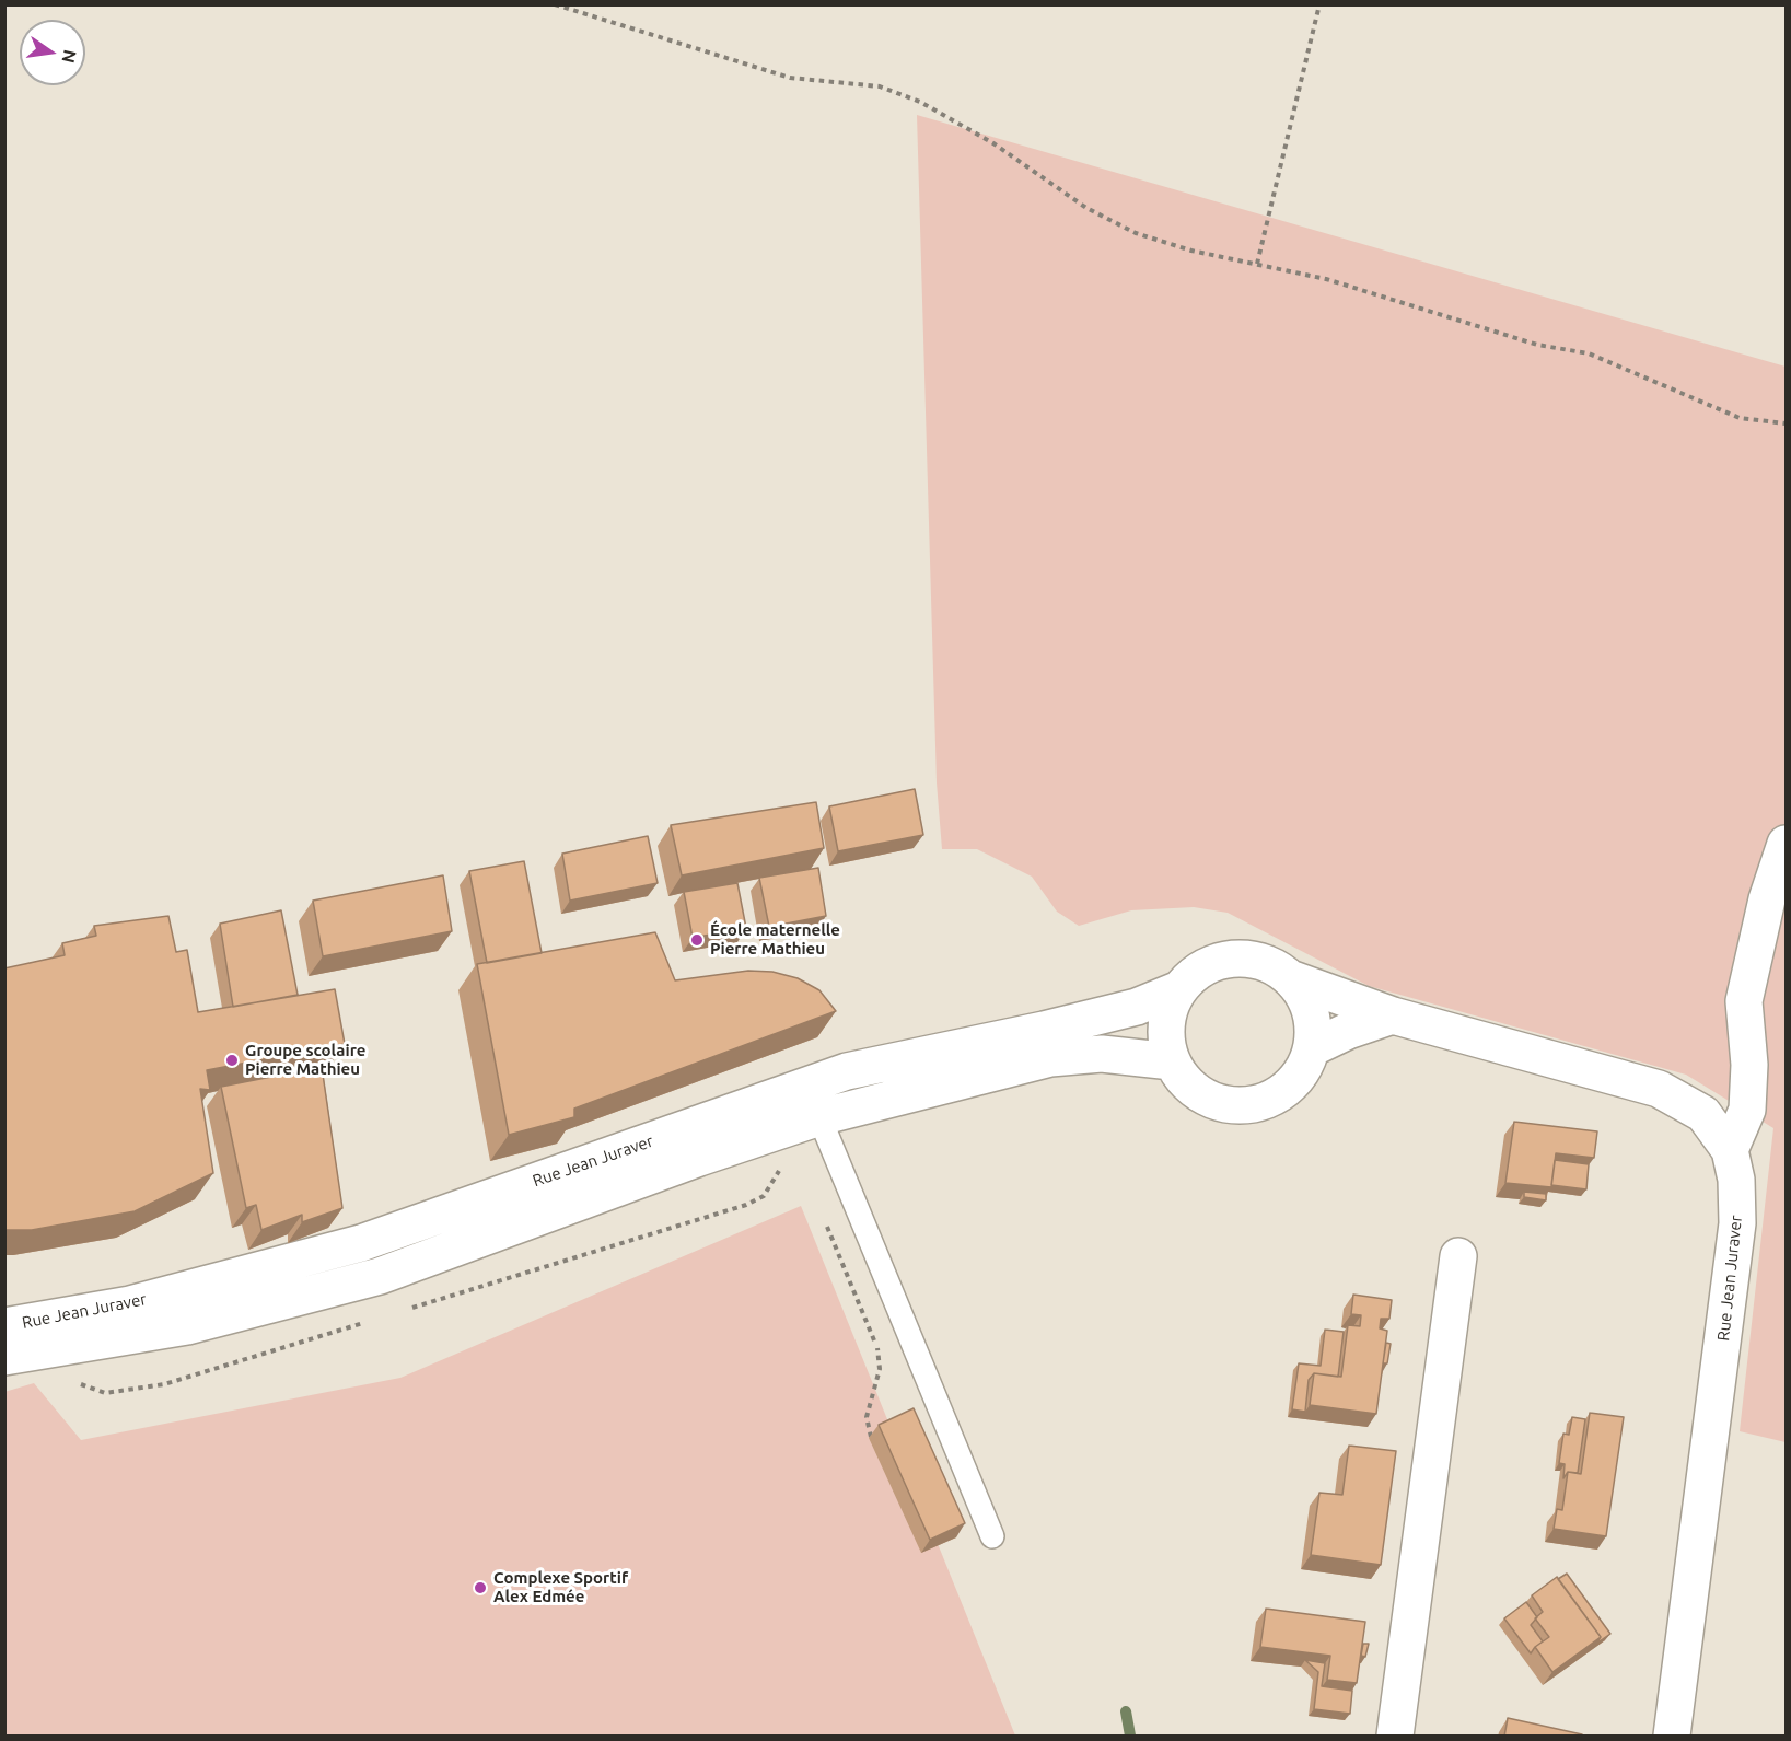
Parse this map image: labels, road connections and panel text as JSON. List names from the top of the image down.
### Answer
{
  "streets": {
    "street": ["Rue Jean Juraver"]
  },
  "places": ["École maternelle Pierre Mathieu", "Groupe scolaire Pierre Mathieu", "Complexe Sportif Alex Edmée"],
  "north": "right"
}
